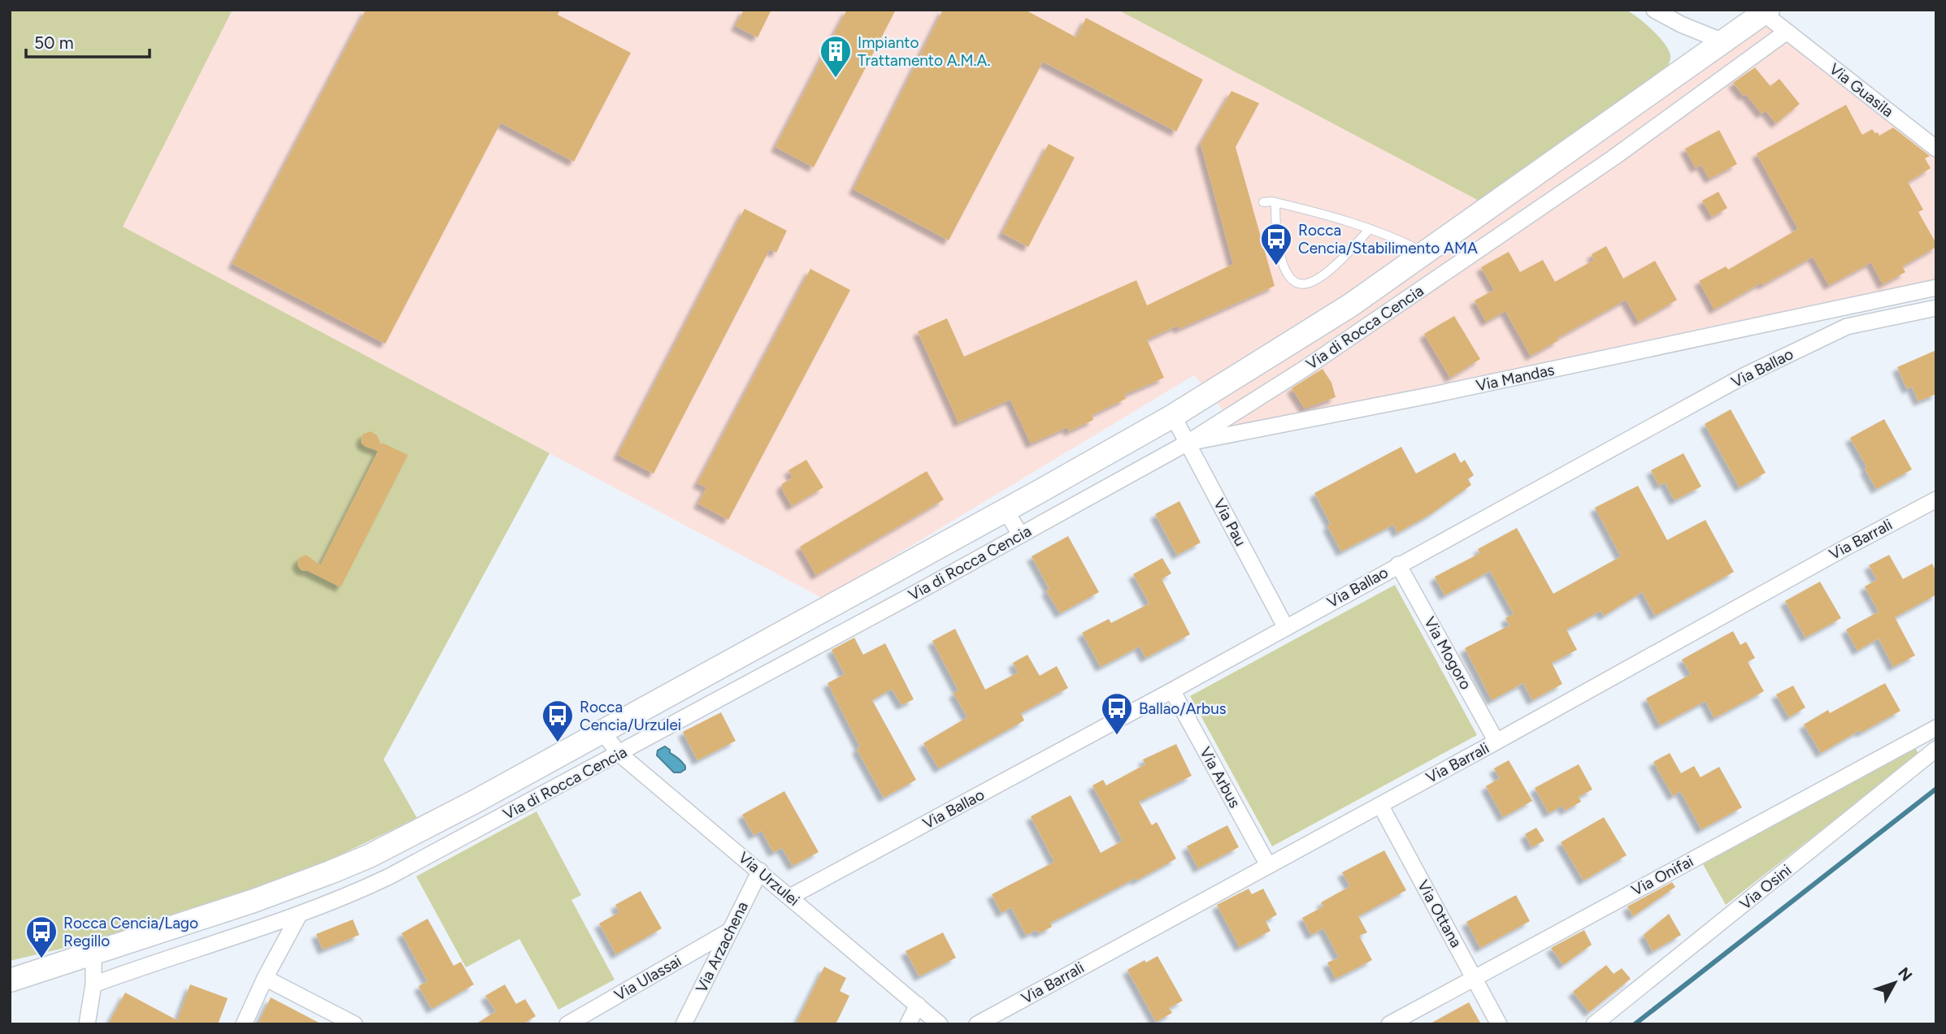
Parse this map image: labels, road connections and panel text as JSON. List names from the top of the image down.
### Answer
{
  "streets": {
    "main road": ["Via di Rocca Cencia"],
    "street": [
      "Via Guasila",
      "Via Ballao",
      "Via Mandas",
      "Via Pau",
      "Via Barrali",
      "Via Mogoro",
      "Via Arbus",
      "Via Onifai",
      "Via Urzulei",
      "Via Osini",
      "Via Ottana",
      "Via Arzachena",
      "Via Ulassai"
    ]
  },
  "crossings": [
    ["Via Guasila", "Via di Rocca Cencia"],
    ["Via di Rocca Cencia", "Via Mandas"],
    ["Via di Rocca Cencia", "Via Pau"],
    ["Via di Rocca Cencia", "Via Urzulei"],
    ["Via Ballao", "Via Pau"],
    ["Via Ballao", "Via Mogoro"],
    ["Via Ballao", "Via Arbus"],
    ["Via Ballao", "Via Urzulei"],
    ["Via Mandas", "Via Pau"],
    ["Via Barrali", "Via Mogoro"],
    ["Via Barrali", "Via Arbus"],
    ["Via Barrali", "Via Ottana"],
    ["Via Onifai", "Via Ottana"],
    ["Via Urzulei", "Via Arzachena"],
    ["Via Arzachena", "Via Ulassai"]
  ],
  "places": {
    "building": ["Impianto Trattamento A.M.A."],
    "bus stop": [
      "Rocca Cencia/Stabilimento AMA",
      "Ballao/Arbus",
      "Rocca Cencia/Urzulei",
      "Rocca Cencia/Lago Regillo"
    ]
  },
  "scale_bar": "50 m",
  "north": "top right"
}
